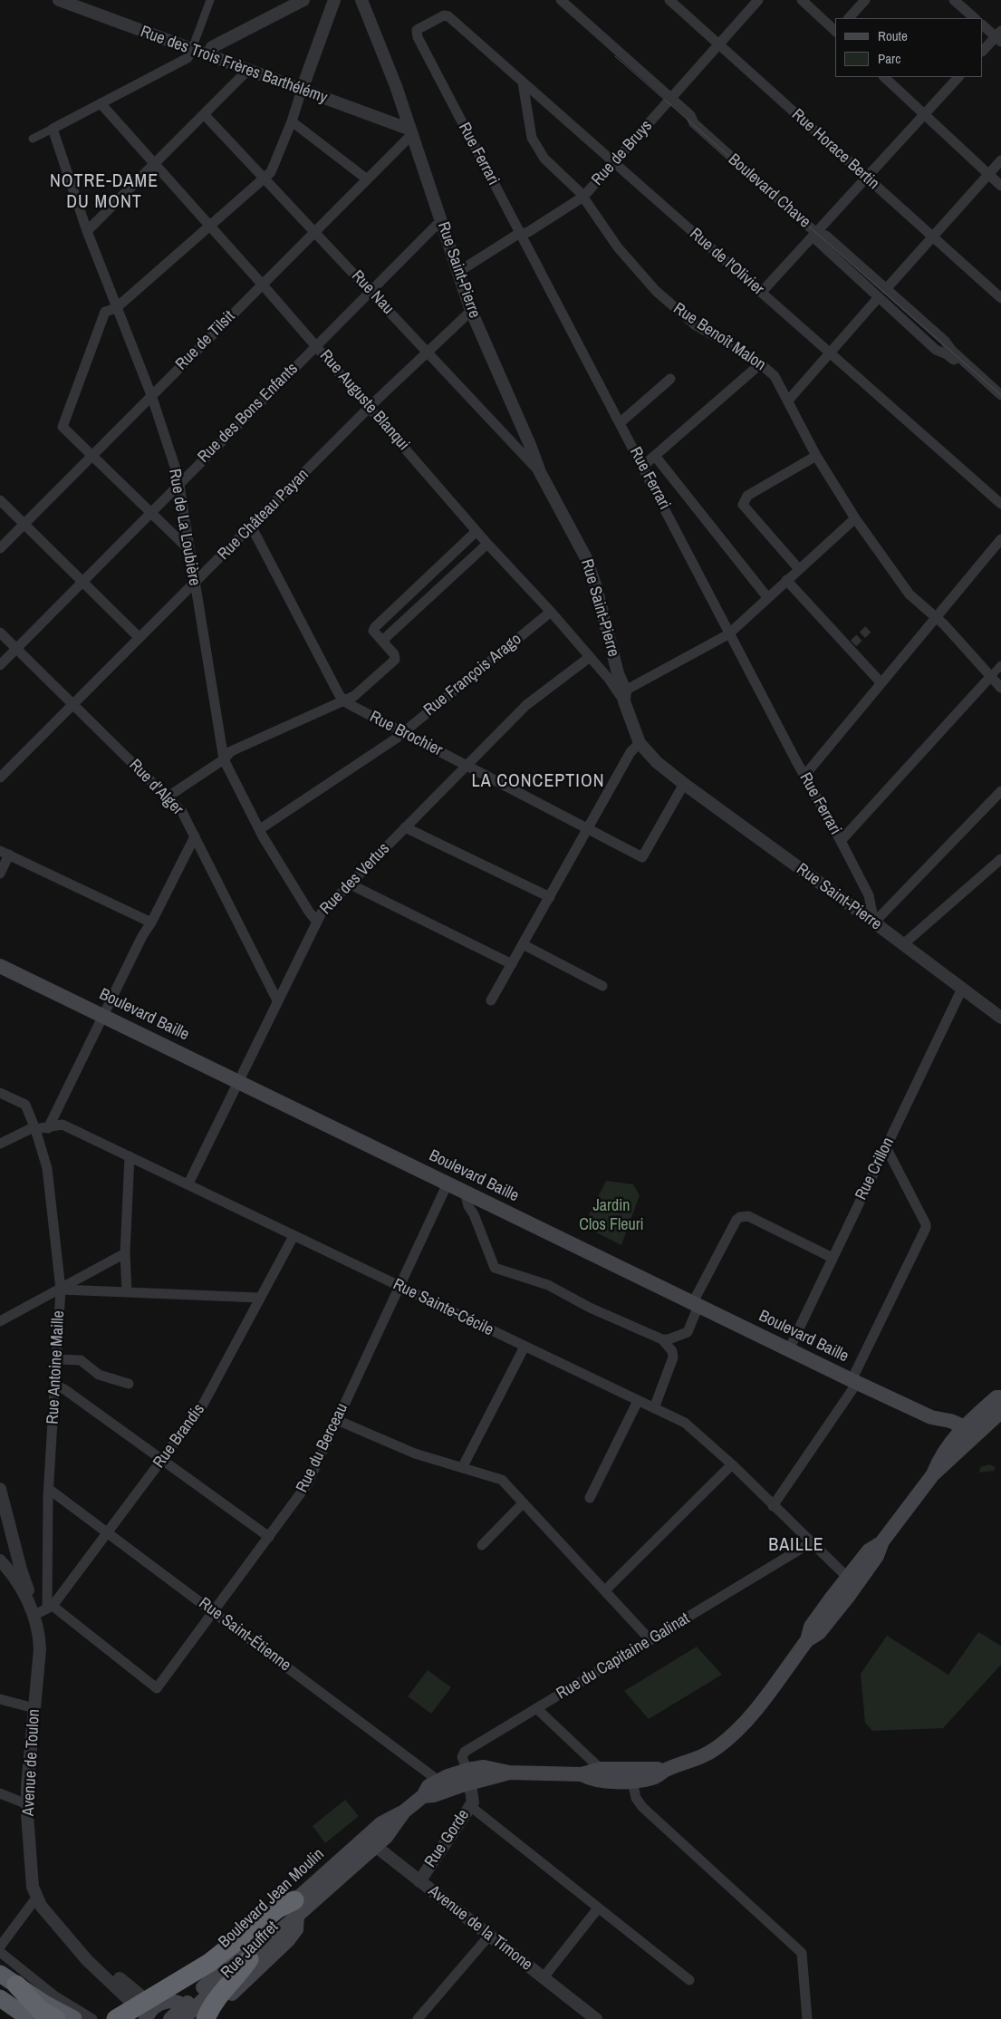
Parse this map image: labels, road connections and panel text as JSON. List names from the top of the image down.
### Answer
{
  "streets": {
    "main road": ["Boulevard Baille", "Boulevard Jean Moulin", "Rue Jauffret"],
    "street": [
      "Rue des Trois Frères Barthélémy",
      "Rue Horace Bertin",
      "Rue de Bruys",
      "Rue Ferrari",
      "Boulevard Chave",
      "Rue de l'Olivier",
      "Rue Saint-Pierre",
      "Rue Nau",
      "Rue Benoît Malon",
      "Rue de Tilsit",
      "Rue Auguste Blanqui",
      "Rue des Bons Enfants",
      "Rue Château Payan",
      "Rue de La Loubière",
      "Rue François Arago",
      "Rue Brochier",
      "Rue d'Alger",
      "Rue des Vertus",
      "Rue Crillon",
      "Rue Sainte-Cécile",
      "Rue Antoine Maille",
      "Rue Brandis",
      "Rue du Berceau",
      "Rue Saint-Étienne",
      "Rue du Capitaine Galinat",
      "Avenue de Toulon",
      "Rue Gorde",
      "Avenue de la Timone"
    ]
  },
  "crossings": [
    ["Rue des Trois Frères Barthélémy", "Rue Saint-Pierre"],
    ["Rue des Trois Frères Barthélémy", "Rue de Tilsit"],
    ["Rue Horace Bertin", "Rue de Bruys"],
    ["Rue de Bruys", "Rue Ferrari"],
    ["Rue de Bruys", "Boulevard Chave"],
    ["Rue de Bruys", "Rue de l'Olivier"],
    ["Rue de Bruys", "Rue Saint-Pierre"],
    ["Rue de Bruys", "Rue Benoît Malon"],
    ["Rue Ferrari", "Rue de l'Olivier"],
    ["Rue Ferrari", "Rue Saint-Pierre"],
    ["Rue de l'Olivier", "Rue Benoît Malon"],
    ["Rue Saint-Pierre", "Rue Nau"],
    ["Rue Saint-Pierre", "Rue de Tilsit"],
    ["Rue Saint-Pierre", "Rue Auguste Blanqui"],
    ["Rue Saint-Pierre", "Rue des Bons Enfants"],
    ["Rue Saint-Pierre", "Rue Château Payan"],
    ["Rue Saint-Pierre", "Rue Brochier"],
    ["Rue Saint-Pierre", "Rue Crillon"],
    ["Rue Nau", "Rue de Tilsit"],
    ["Rue Nau", "Rue des Bons Enfants"],
    ["Rue Nau", "Rue Château Payan"],
    ["Rue de Tilsit", "Rue Auguste Blanqui"],
    ["Rue de Tilsit", "Rue de La Loubière"],
    ["Rue Auguste Blanqui", "Rue des Bons Enfants"],
    ["Rue Auguste Blanqui", "Rue Château Payan"],
    ["Rue Auguste Blanqui", "Rue François Arago"],
    ["Rue Auguste Blanqui", "Rue des Vertus"],
    ["Rue des Bons Enfants", "Rue de La Loubière"],
    ["Rue des Bons Enfants", "Rue d'Alger"],
    ["Rue Château Payan", "Rue de La Loubière"],
    ["Rue Château Payan", "Rue d'Alger"],
    ["Rue de La Loubière", "Rue François Arago"],
    ["Rue de La Loubière", "Rue des Vertus"],
    ["Rue François Arago", "Rue Brochier"],
    ["Rue Brochier", "Rue des Vertus"],
    ["Rue d'Alger", "Rue des Vertus"],
    ["Rue des Vertus", "Boulevard Baille"],
    ["Rue des Vertus", "Rue Sainte-Cécile"],
    ["Boulevard Baille", "Rue Crillon"],
    ["Boulevard Baille", "Rue du Berceau"],
    ["Boulevard Baille", "Boulevard Jean Moulin"],
    ["Rue Sainte-Cécile", "Rue Antoine Maille"],
    ["Rue Sainte-Cécile", "Rue Brandis"],
    ["Rue Sainte-Cécile", "Rue du Berceau"],
    ["Rue Sainte-Cécile", "Rue du Capitaine Galinat"],
    ["Rue Sainte-Cécile", "Boulevard Jean Moulin"],
    ["Rue Antoine Maille", "Rue Brandis"],
    ["Rue Antoine Maille", "Rue du Berceau"],
    ["Rue Antoine Maille", "Rue Saint-Étienne"],
    ["Rue Brandis", "Rue du Berceau"],
    ["Rue Brandis", "Rue Saint-Étienne"],
    ["Rue Brandis", "Avenue de Toulon"],
    ["Rue du Berceau", "Rue Saint-Étienne"],
    ["Rue Saint-Étienne", "Boulevard Jean Moulin"],
    ["Rue du Capitaine Galinat", "Rue Gorde"],
    ["Rue du Capitaine Galinat", "Boulevard Jean Moulin"],
    ["Rue Gorde", "Boulevard Jean Moulin"],
    ["Rue Gorde", "Avenue de la Timone"],
    ["Boulevard Jean Moulin", "Avenue de la Timone"],
    ["Boulevard Jean Moulin", "Rue Jauffret"]
  ],
  "districts": ["NOTRE-DAME DU MONT", "LA CONCEPTION", "BAILLE"],
  "parks": ["Jardin Clos Fleuri"],
  "legend": ["Route", "Parc"]
}
